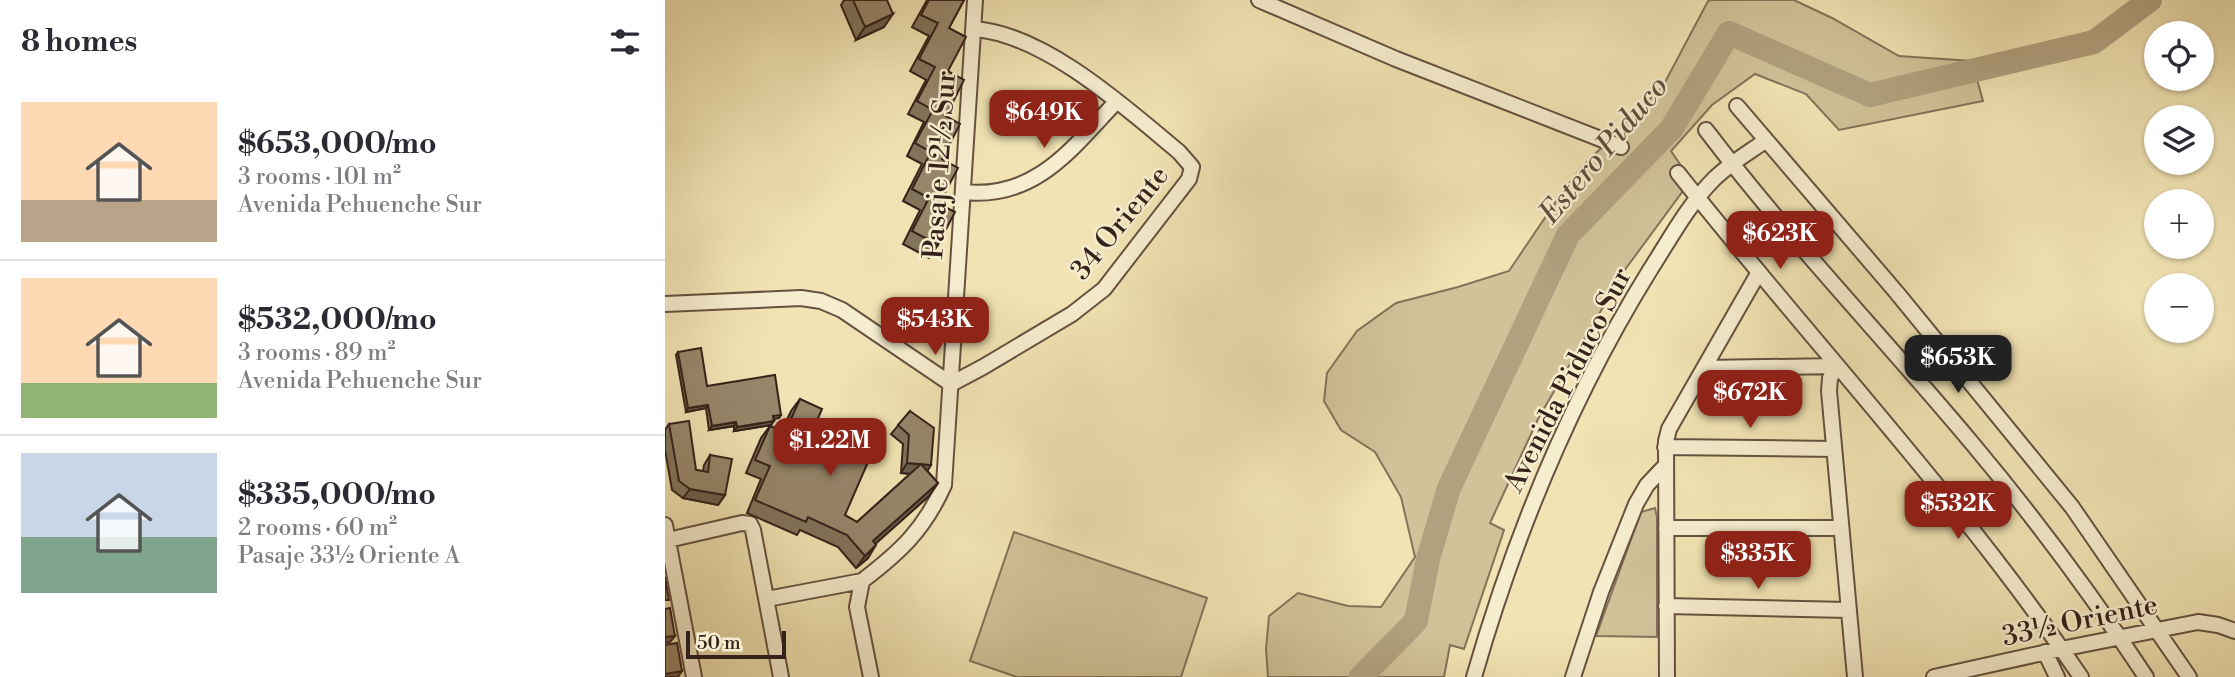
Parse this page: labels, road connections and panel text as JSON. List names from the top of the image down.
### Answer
{
  "streets": {
    "street": [
      "Pasaje 12½ Sur",
      "34 Oriente",
      "Avenida Piduco Sur",
      "33½ Oriente"
    ]
  },
  "crossings": [
    ["Pasaje 12½ Sur", "34 Oriente"]
  ],
  "water": ["Estero Piduco"],
  "scale_bar": "50 m",
  "page": {
    "heading": "8 homes",
    "map_buttons": ["+", "−"],
    "list": [
      {
        "name": "$653,000/mo",
        "note": "3 rooms · 101 m² · Avenida Pehuenche Sur"
      },
      {
        "name": "$532,000/mo",
        "note": "3 rooms · 89 m² · Avenida Pehuenche Sur"
      },
      {
        "name": "$335,000/mo",
        "note": "2 rooms · 60 m² · Pasaje 33½ Oriente A"
      }
    ],
    "price": [
      "$649K",
      "$623K",
      "$543K",
      "$653K",
      "$672K",
      "$1.22M",
      "$532K",
      "$335K"
    ],
    "scale": "50 m"
  }
}
